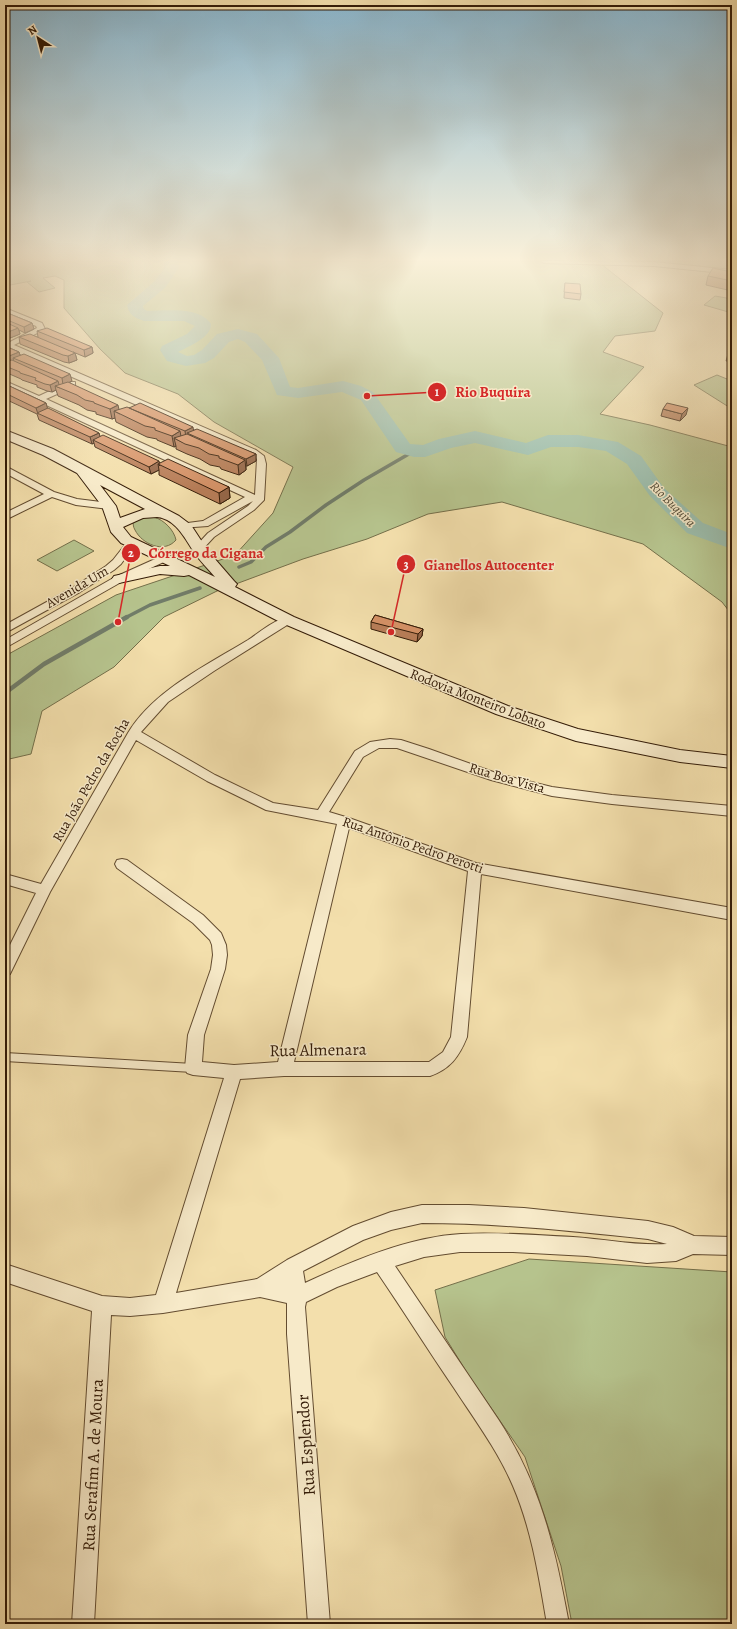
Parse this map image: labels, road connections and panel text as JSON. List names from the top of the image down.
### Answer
{
  "streets": {
    "main road": ["Rodovia Monteiro Lobato"],
    "street": [
      "Avenida Um",
      "Rua Boa Vista",
      "Rua João Pedro da Rocha",
      "Rua Antônio Pedro Perotti",
      "Rua Almenara",
      "Rua Esplendor",
      "Rua Serafim A. de Moura"
    ]
  },
  "crossings": [
    ["Avenida Um", "Rodovia Monteiro Lobato"],
    ["Rodovia Monteiro Lobato", "Rua João Pedro da Rocha"],
    ["Rua Boa Vista", "Rua Antônio Pedro Perotti"],
    ["Rua João Pedro da Rocha", "Rua Antônio Pedro Perotti"],
    ["Rua Antônio Pedro Perotti", "Rua Almenara"]
  ],
  "water": ["Rio Buquira"],
  "places": ["Rio Buquira", "Córrego da Cigana", "Gianellos Autocenter"],
  "north": "top left"
}
